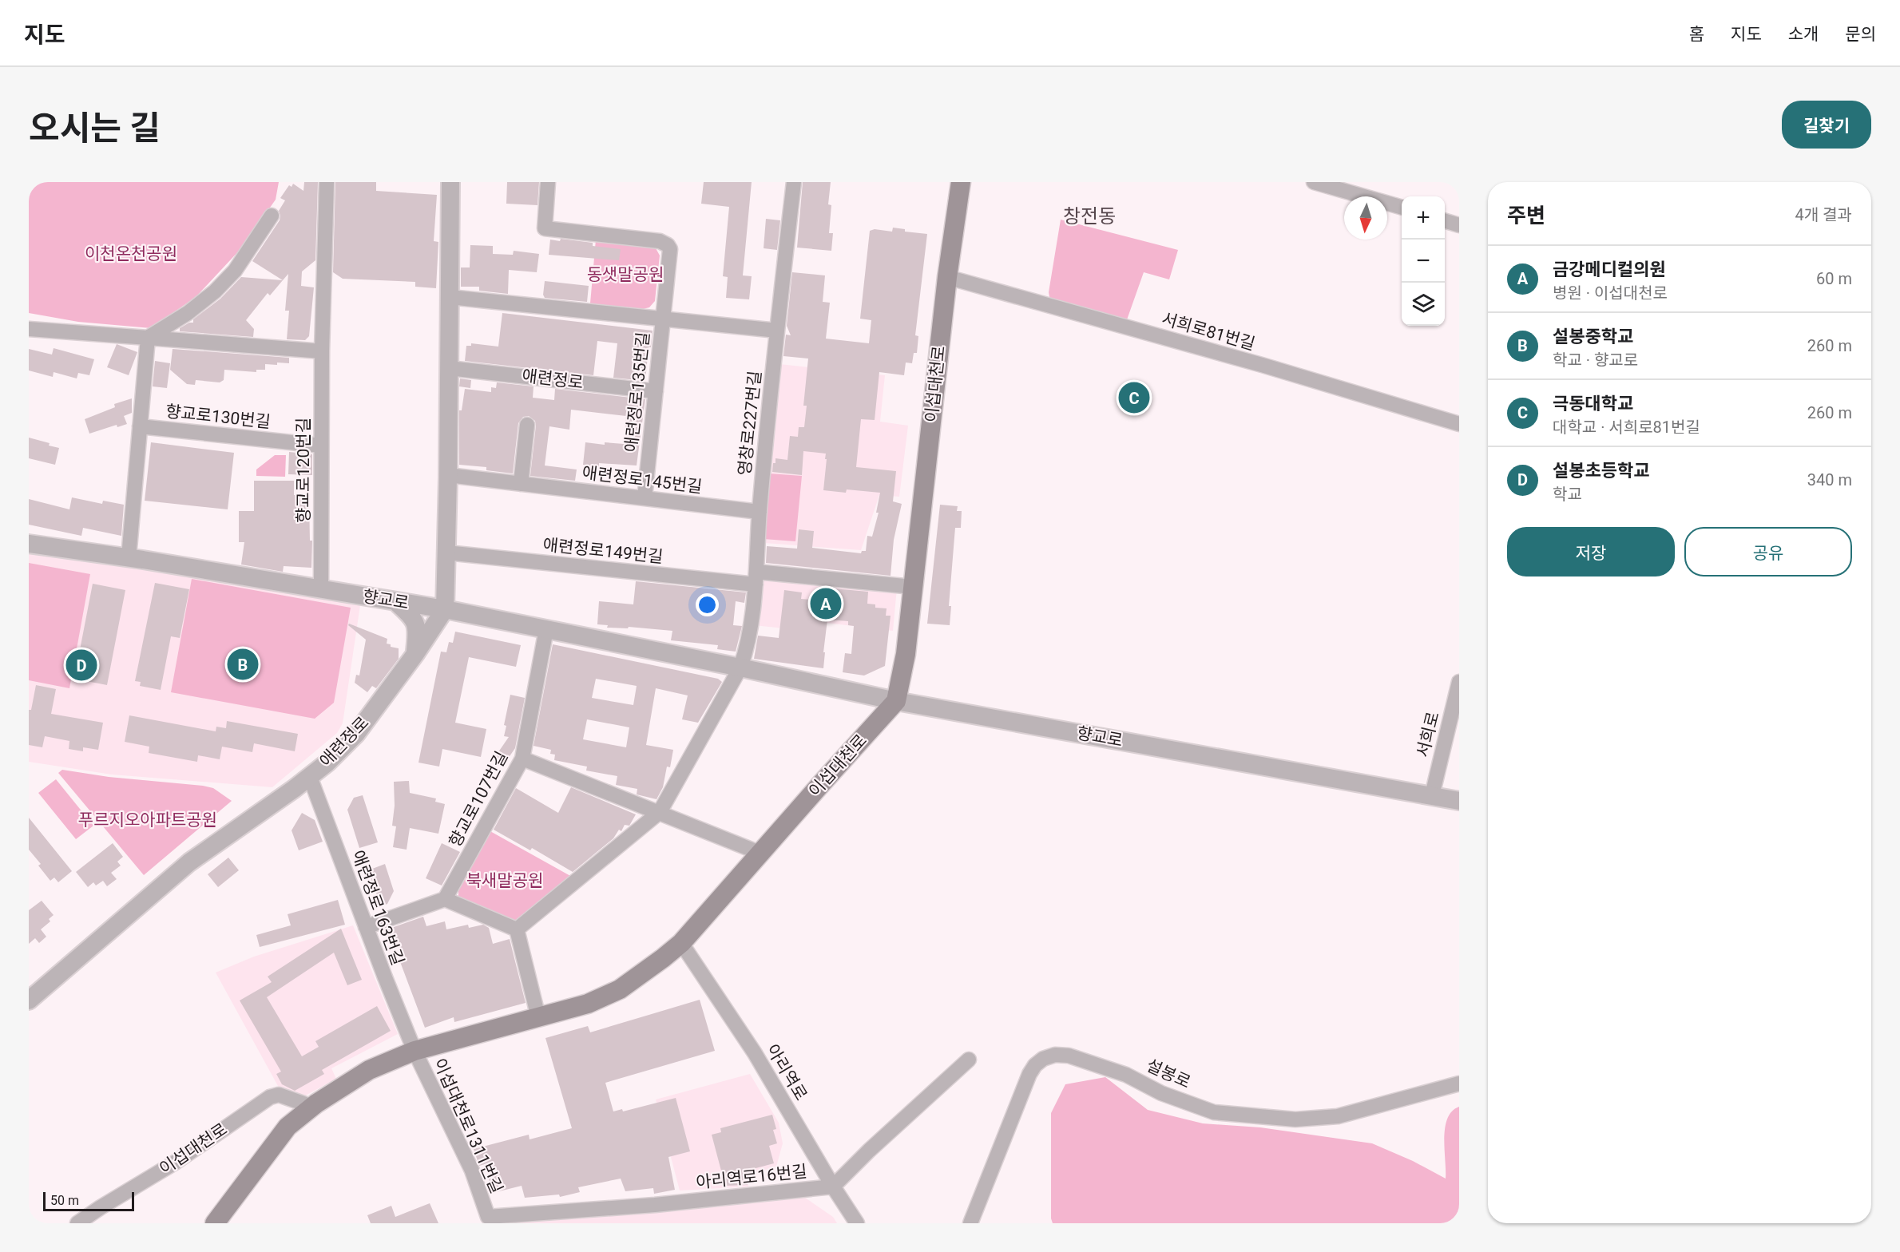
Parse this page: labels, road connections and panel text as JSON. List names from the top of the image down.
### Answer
{
  "streets": {
    "main road": ["이섭대천로"],
    "street": [
      "서희로81번길",
      "애련정로",
      "애련정로135번길",
      "향교로130번길",
      "영창로227번길",
      "향교로120번길",
      "애련정로145번길",
      "애련정로149번길",
      "향교로",
      "서희로",
      "향교로107번길",
      "애련정로163번길",
      "아리역로",
      "설봉로",
      "이섭대천로1311번길",
      "아리역로16번길"
    ]
  },
  "crossings": [
    ["서희로81번길", "이섭대천로"],
    ["애련정로", "애련정로135번길"],
    ["애련정로", "향교로"],
    ["애련정로", "애련정로163번길"],
    ["이섭대천로", "향교로"],
    ["이섭대천로", "애련정로163번길"],
    ["이섭대천로", "아리역로"],
    ["이섭대천로", "이섭대천로1311번길"],
    ["애련정로135번길", "영창로227번길"],
    ["애련정로135번길", "애련정로145번길"],
    ["향교로130번길", "향교로120번길"],
    ["향교로130번길", "향교로"],
    ["영창로227번길", "애련정로145번길"],
    ["영창로227번길", "애련정로149번길"],
    ["영창로227번길", "향교로"],
    ["향교로120번길", "향교로"],
    ["향교로", "서희로"],
    ["향교로", "향교로107번길"],
    ["애련정로163번길", "이섭대천로1311번길"],
    ["아리역로", "아리역로16번길"],
    ["이섭대천로1311번길", "아리역로16번길"]
  ],
  "districts": ["창전동"],
  "parks": [
    "이천온천공원",
    "동샛말공원",
    "푸르지오아파트공원",
    "북새말공원"
  ],
  "scale_bar": "50 m",
  "north": "bottom",
  "page": {
    "header": "지도",
    "nav": [
      "홈",
      "지도",
      "소개",
      "문의"
    ],
    "title": "오시는 길",
    "buttons": [
      "길찾기",
      ["저장", "공유"]
    ],
    "heading": ["주변", "4개 결과"],
    "map_buttons": ["+", "−"],
    "list": [
      {
        "mark": "A",
        "name": "금강메디컬의원",
        "note": "병원 · 이섭대천로",
        "value": "60 m"
      },
      {
        "mark": "B",
        "name": "설봉중학교",
        "note": "학교 · 향교로",
        "value": "260 m"
      },
      {
        "mark": "C",
        "name": "극동대학교",
        "note": "대학교 · 서희로81번길",
        "value": "260 m"
      },
      {
        "mark": "D",
        "name": "설봉초등학교",
        "note": "학교",
        "value": "340 m"
      }
    ],
    "pins": [
      "C",
      "A",
      "B",
      "D"
    ],
    "scale": "50 m"
  }
}
